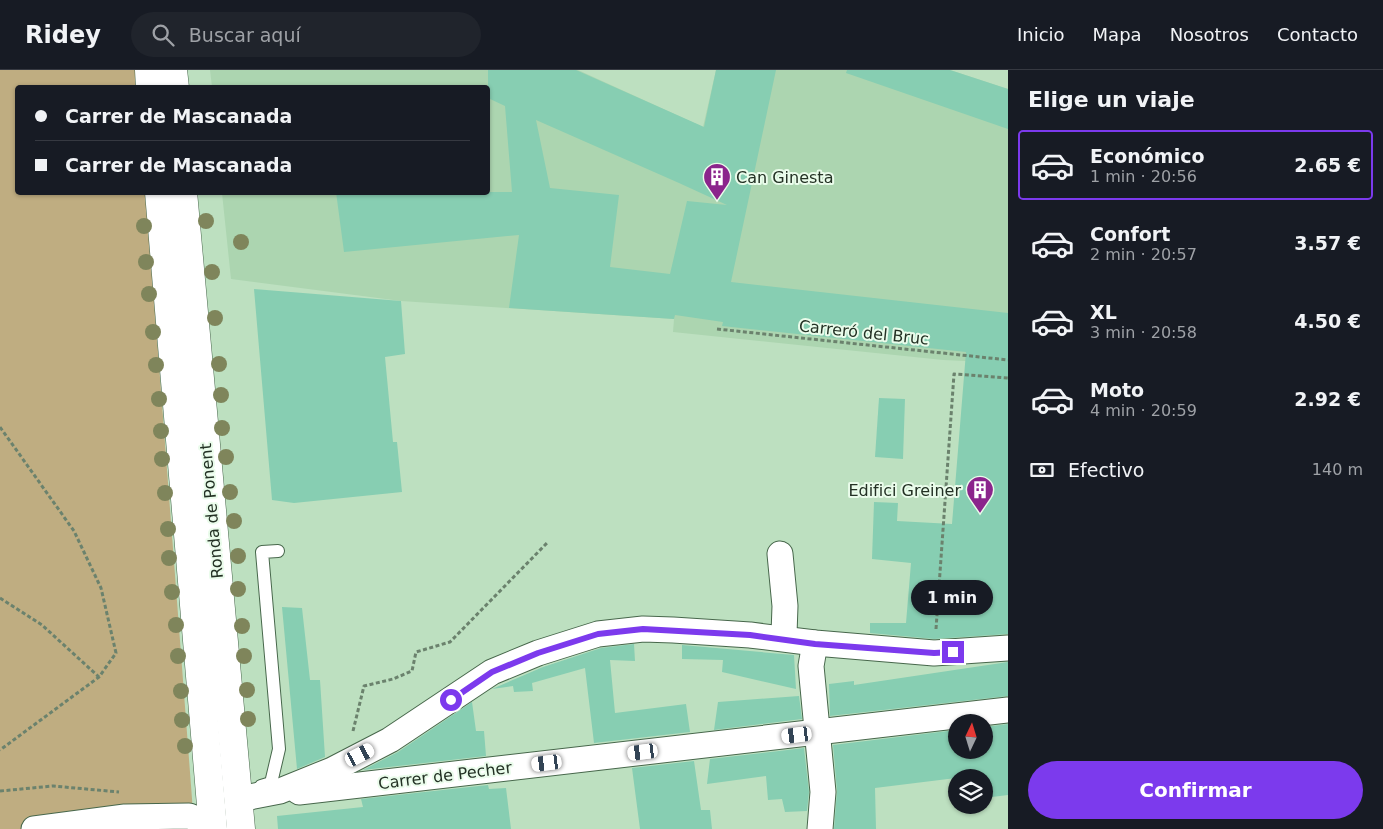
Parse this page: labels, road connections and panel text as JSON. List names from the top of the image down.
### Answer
{
  "streets": {
    "main road": ["Ronda de Ponent"],
    "street": ["Carrer de Pecher"],
    "path": ["Carreró del Bruc"]
  },
  "crossings": [
    ["Ronda de Ponent", "Carrer de Pecher"]
  ],
  "places": {
    "building": ["Can Ginesta", "Edifici Greiner"]
  },
  "north": "top",
  "page": {
    "header": "Ridey",
    "search": "Buscar aquí",
    "nav": [
      "Inicio",
      "Mapa",
      "Nosotros",
      "Contacto"
    ],
    "heading": "Elige un viaje",
    "banner": ["Carrer de Mascanada", "Carrer de Mascanada"],
    "list": [
      {
        "name": "Económico",
        "note": "1 min · 20:56",
        "value": "2.65 €"
      },
      {
        "name": "Confort",
        "note": "2 min · 20:57",
        "value": "3.57 €"
      },
      {
        "name": "XL",
        "note": "3 min · 20:58",
        "value": "4.50 €"
      },
      {
        "name": "Moto",
        "note": "4 min · 20:59",
        "value": "2.92 €"
      }
    ],
    "pay": ["Efectivo", "140 m"],
    "bubble": "1 min",
    "buttons": "Confirmar"
  }
}
